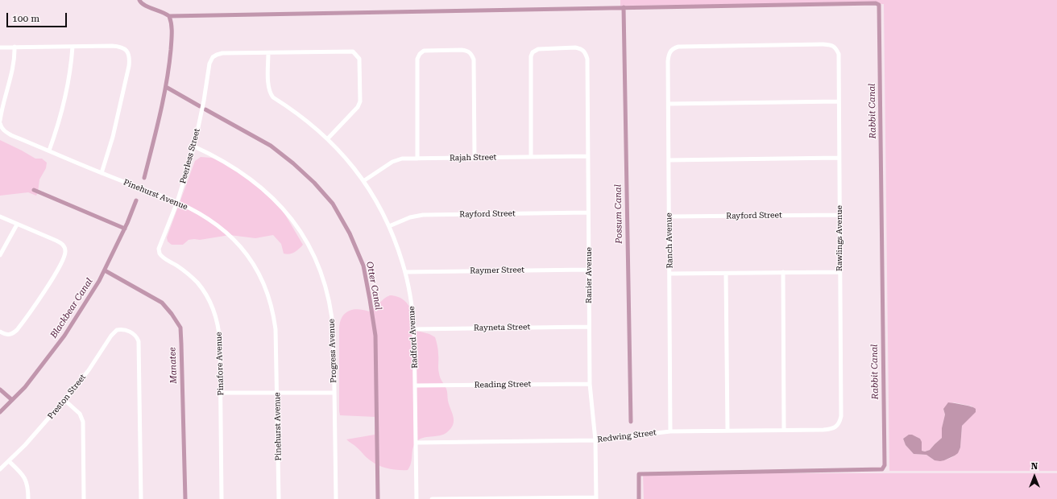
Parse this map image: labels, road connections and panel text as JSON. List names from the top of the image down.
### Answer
{
  "streets": {
    "street": [
      "Peerless Street",
      "Rajah Street",
      "Pinehurst Avenue",
      "Rayford Street",
      "Rawlings Avenue",
      "Ranch Avenue",
      "Raymer Street",
      "Ranier Avenue",
      "Rayneta Street",
      "Radford Avenue",
      "Progress Avenue",
      "Pinafore Avenue",
      "Reading Street",
      "Preston Street",
      "Redwing Street"
    ]
  },
  "crossings": [
    ["Peerless Street", "Pinehurst Avenue"],
    ["Peerless Street", "Radford Avenue"],
    ["Peerless Street", "Progress Avenue"],
    ["Peerless Street", "Pinafore Avenue"],
    ["Rajah Street", "Ranier Avenue"],
    ["Rajah Street", "Radford Avenue"],
    ["Rayford Street", "Rawlings Avenue"],
    ["Rayford Street", "Ranch Avenue"],
    ["Rayford Street", "Ranier Avenue"],
    ["Rayford Street", "Radford Avenue"],
    ["Rawlings Avenue", "Ranch Avenue"],
    ["Rawlings Avenue", "Redwing Street"],
    ["Ranch Avenue", "Redwing Street"],
    ["Raymer Street", "Ranier Avenue"],
    ["Raymer Street", "Radford Avenue"],
    ["Ranier Avenue", "Rayneta Street"],
    ["Ranier Avenue", "Reading Street"],
    ["Ranier Avenue", "Redwing Street"],
    ["Rayneta Street", "Radford Avenue"],
    ["Radford Avenue", "Reading Street"],
    ["Radford Avenue", "Redwing Street"]
  ],
  "water": [
    "Rabbit Canal",
    "Possum Canal",
    "Otter Canal",
    "Blackbear Canal",
    "Manatee"
  ],
  "scale_bar": "100 m",
  "north": "top"
}
